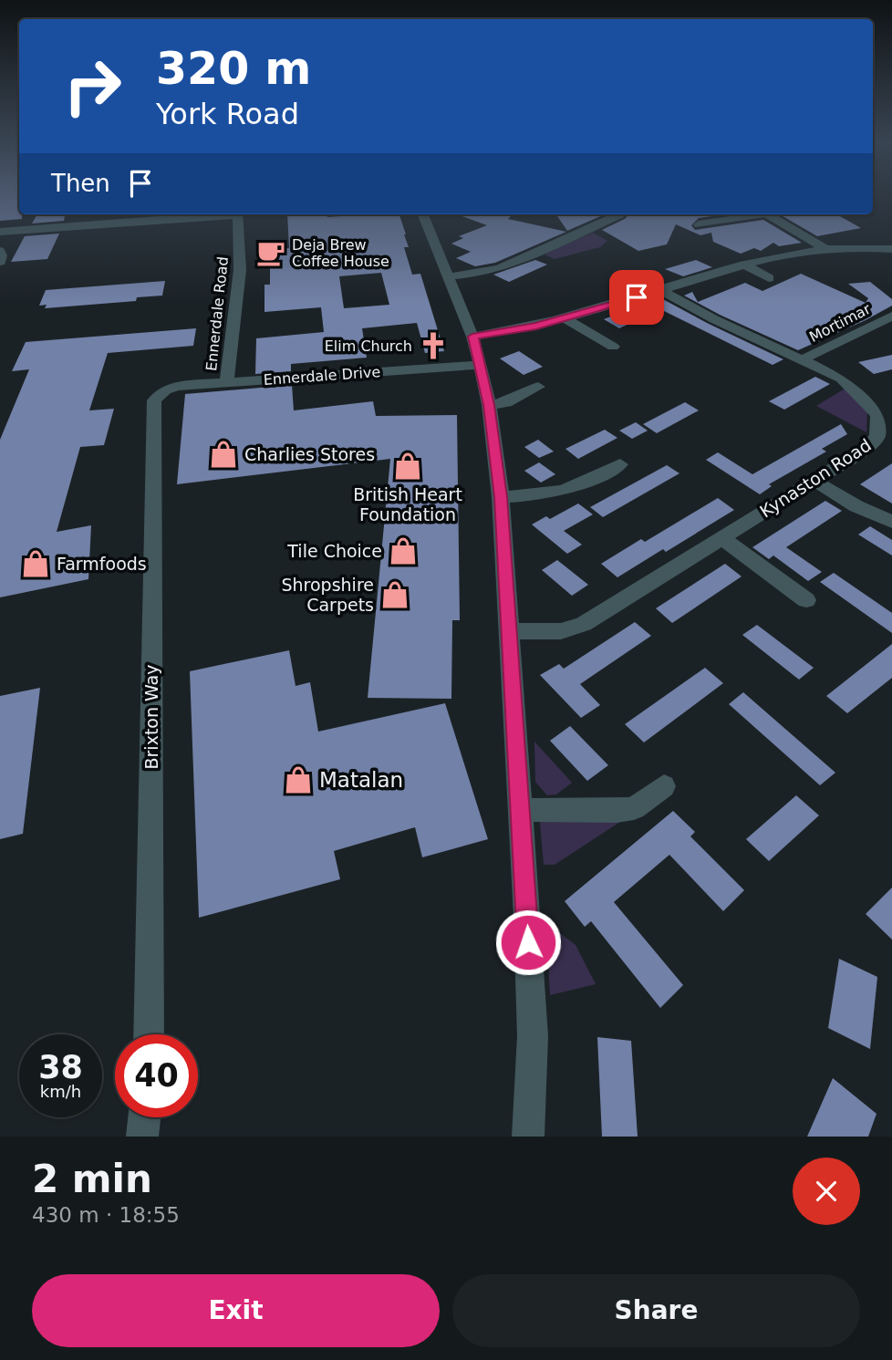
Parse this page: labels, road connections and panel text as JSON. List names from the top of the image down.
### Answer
{
  "streets": {
    "street": [
      "Ennerdale Road",
      "Mortimar",
      "Ennerdale Drive",
      "Kynaston Road",
      "Brixton Way"
    ]
  },
  "crossings": [
    ["Ennerdale Road", "Ennerdale Drive"],
    ["Mortimar", "Kynaston Road"],
    ["Ennerdale Drive", "Brixton Way"]
  ],
  "places": {
    "cafe": ["Deja Brew Coffee House"],
    "church": ["Elim Church"],
    "shop": [
      "Charlies Stores",
      "British Heart Foundation",
      "Tile Choice",
      "Farmfoods",
      "Shropshire Carpets",
      "Matalan"
    ]
  },
  "page": {
    "turn": ["320 m", "York Road"],
    "then": "Then",
    "speed": "38 km/h",
    "limit": "40",
    "heading": ["2 min", "430 m · 18:55"],
    "buttons": ["Exit", "Share"]
  }
}
